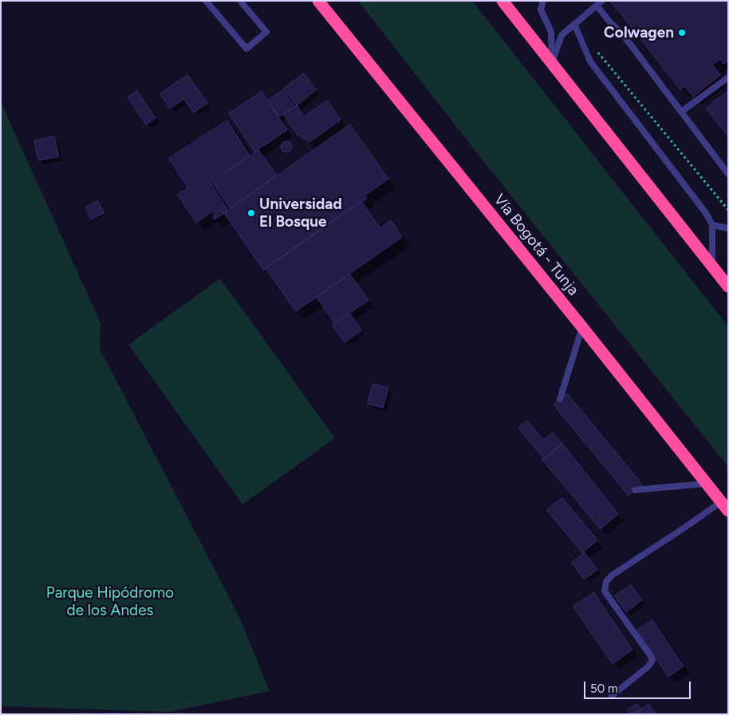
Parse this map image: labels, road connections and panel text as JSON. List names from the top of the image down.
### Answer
{
  "streets": {
    "highway": ["Vía Bogotá - Tunja"]
  },
  "parks": ["Parque Hipódromo de los Andes"],
  "places": ["Colwagen", "Universidad El Bosque"],
  "scale_bar": "50 m"
}
